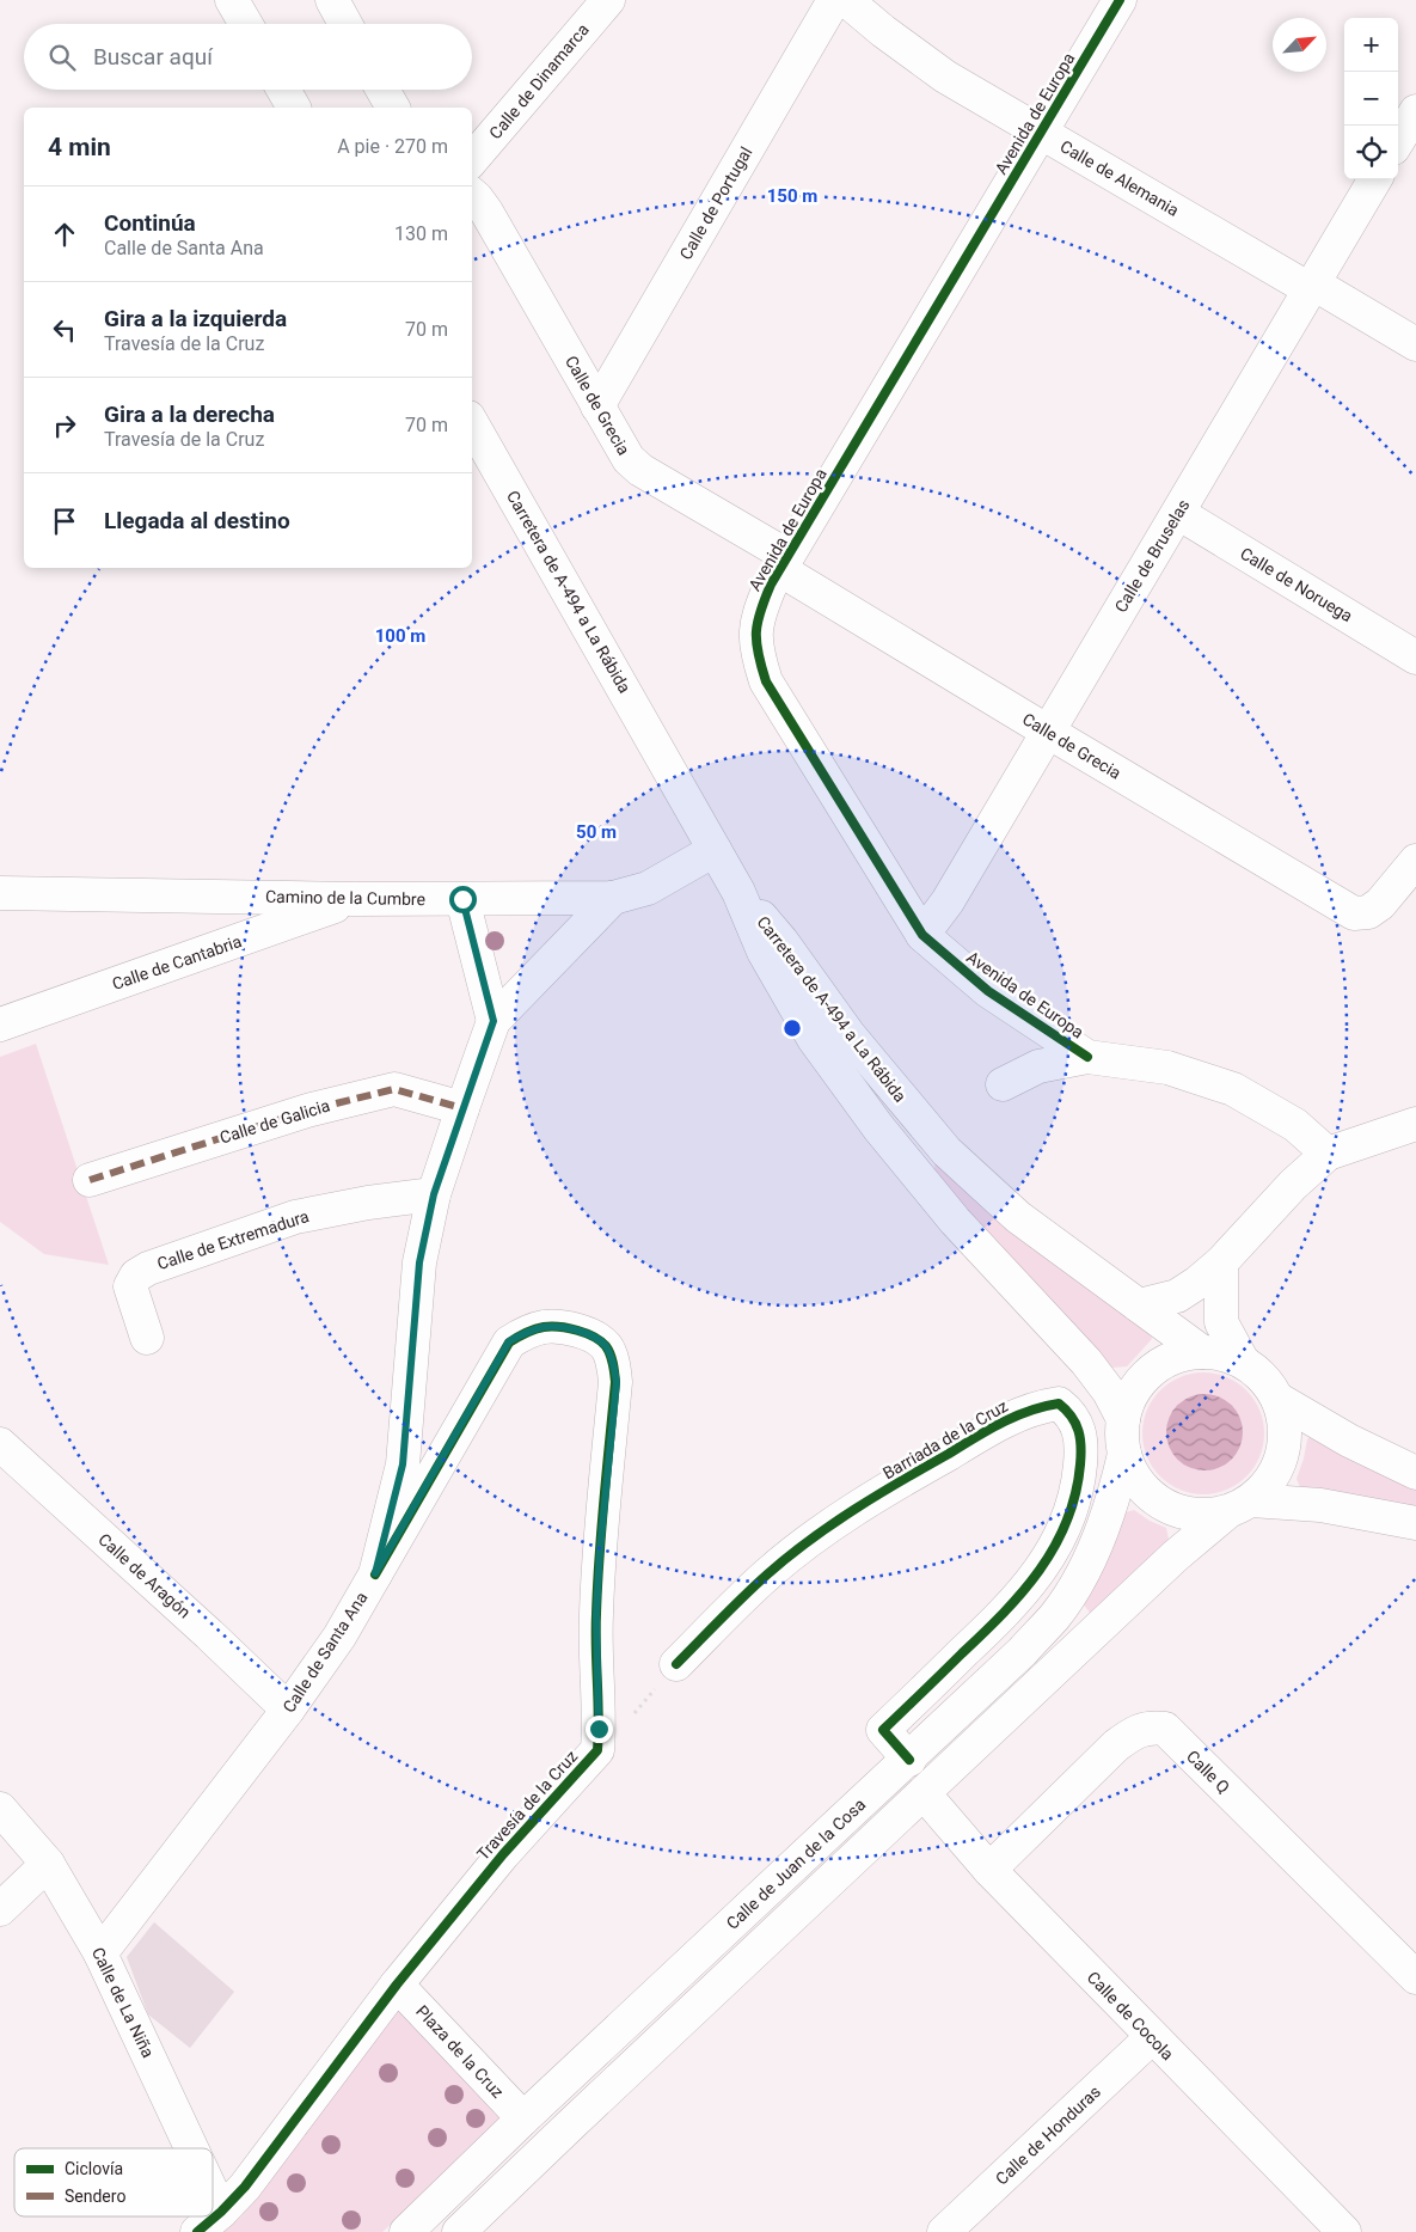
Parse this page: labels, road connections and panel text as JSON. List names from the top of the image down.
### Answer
{
  "streets": {
    "street": [
      "Calle de Dinamarca",
      "Avenida de Europa",
      "Calle de Alemania",
      "Calle de Portugal",
      "Calle de Grecia",
      "Calle de Bruselas",
      "Calle de Noruega",
      "Carretera de A-494 a La Rábida",
      "Camino de la Cumbre",
      "Calle de Cantabria",
      "Calle de Galicia",
      "Calle de Extremadura",
      "Barriada de la Cruz",
      "Calle de Aragón",
      "Calle de Santa Ana",
      "Calle Q",
      "Travesía de la Cruz",
      "Calle de Juan de la Cosa",
      "Calle de La Niña",
      "Calle de Cocola",
      "Plaza de la Cruz",
      "Calle de Honduras"
    ]
  },
  "crossings": [
    ["Avenida de Europa", "Calle de Alemania"],
    ["Avenida de Europa", "Calle de Grecia"],
    ["Avenida de Europa", "Calle de Bruselas"],
    ["Calle de Alemania", "Calle de Bruselas"],
    ["Calle de Portugal", "Calle de Grecia"],
    ["Calle de Grecia", "Calle de Bruselas"],
    ["Calle de Bruselas", "Calle de Noruega"],
    ["Carretera de A-494 a La Rábida", "Camino de la Cumbre"],
    ["Carretera de A-494 a La Rábida", "Calle de Juan de la Cosa"],
    ["Camino de la Cumbre", "Calle de Cantabria"],
    ["Camino de la Cumbre", "Calle de Santa Ana"],
    ["Calle de Galicia", "Calle de Santa Ana"],
    ["Calle de Extremadura", "Calle de Santa Ana"],
    ["Barriada de la Cruz", "Calle de Juan de la Cosa"],
    ["Calle de Aragón", "Calle de Santa Ana"],
    ["Calle de Santa Ana", "Travesía de la Cruz"],
    ["Calle de Santa Ana", "Calle de La Niña"],
    ["Calle Q", "Calle de Cocola"],
    ["Travesía de la Cruz", "Plaza de la Cruz"],
    ["Calle de Juan de la Cosa", "Plaza de la Cruz"],
    ["Calle de Cocola", "Calle de Honduras"]
  ],
  "legend": ["Ciclovía", "Sendero"],
  "north": "top right",
  "page": {
    "map_buttons": ["+", "−"],
    "search": "Buscar aquí",
    "heading": ["4 min", "A pie · 270 m"],
    "list": [
      ["Continúa", "Calle de Santa Ana", "130 m"],
      ["Gira a la izquierda", "Travesía de la Cruz", "70 m"],
      ["Gira a la derecha", "Travesía de la Cruz", "70 m"],
      "Llegada al destino"
    ]
  },
  "rings": ["150 m", "100 m", "50 m"]
}
